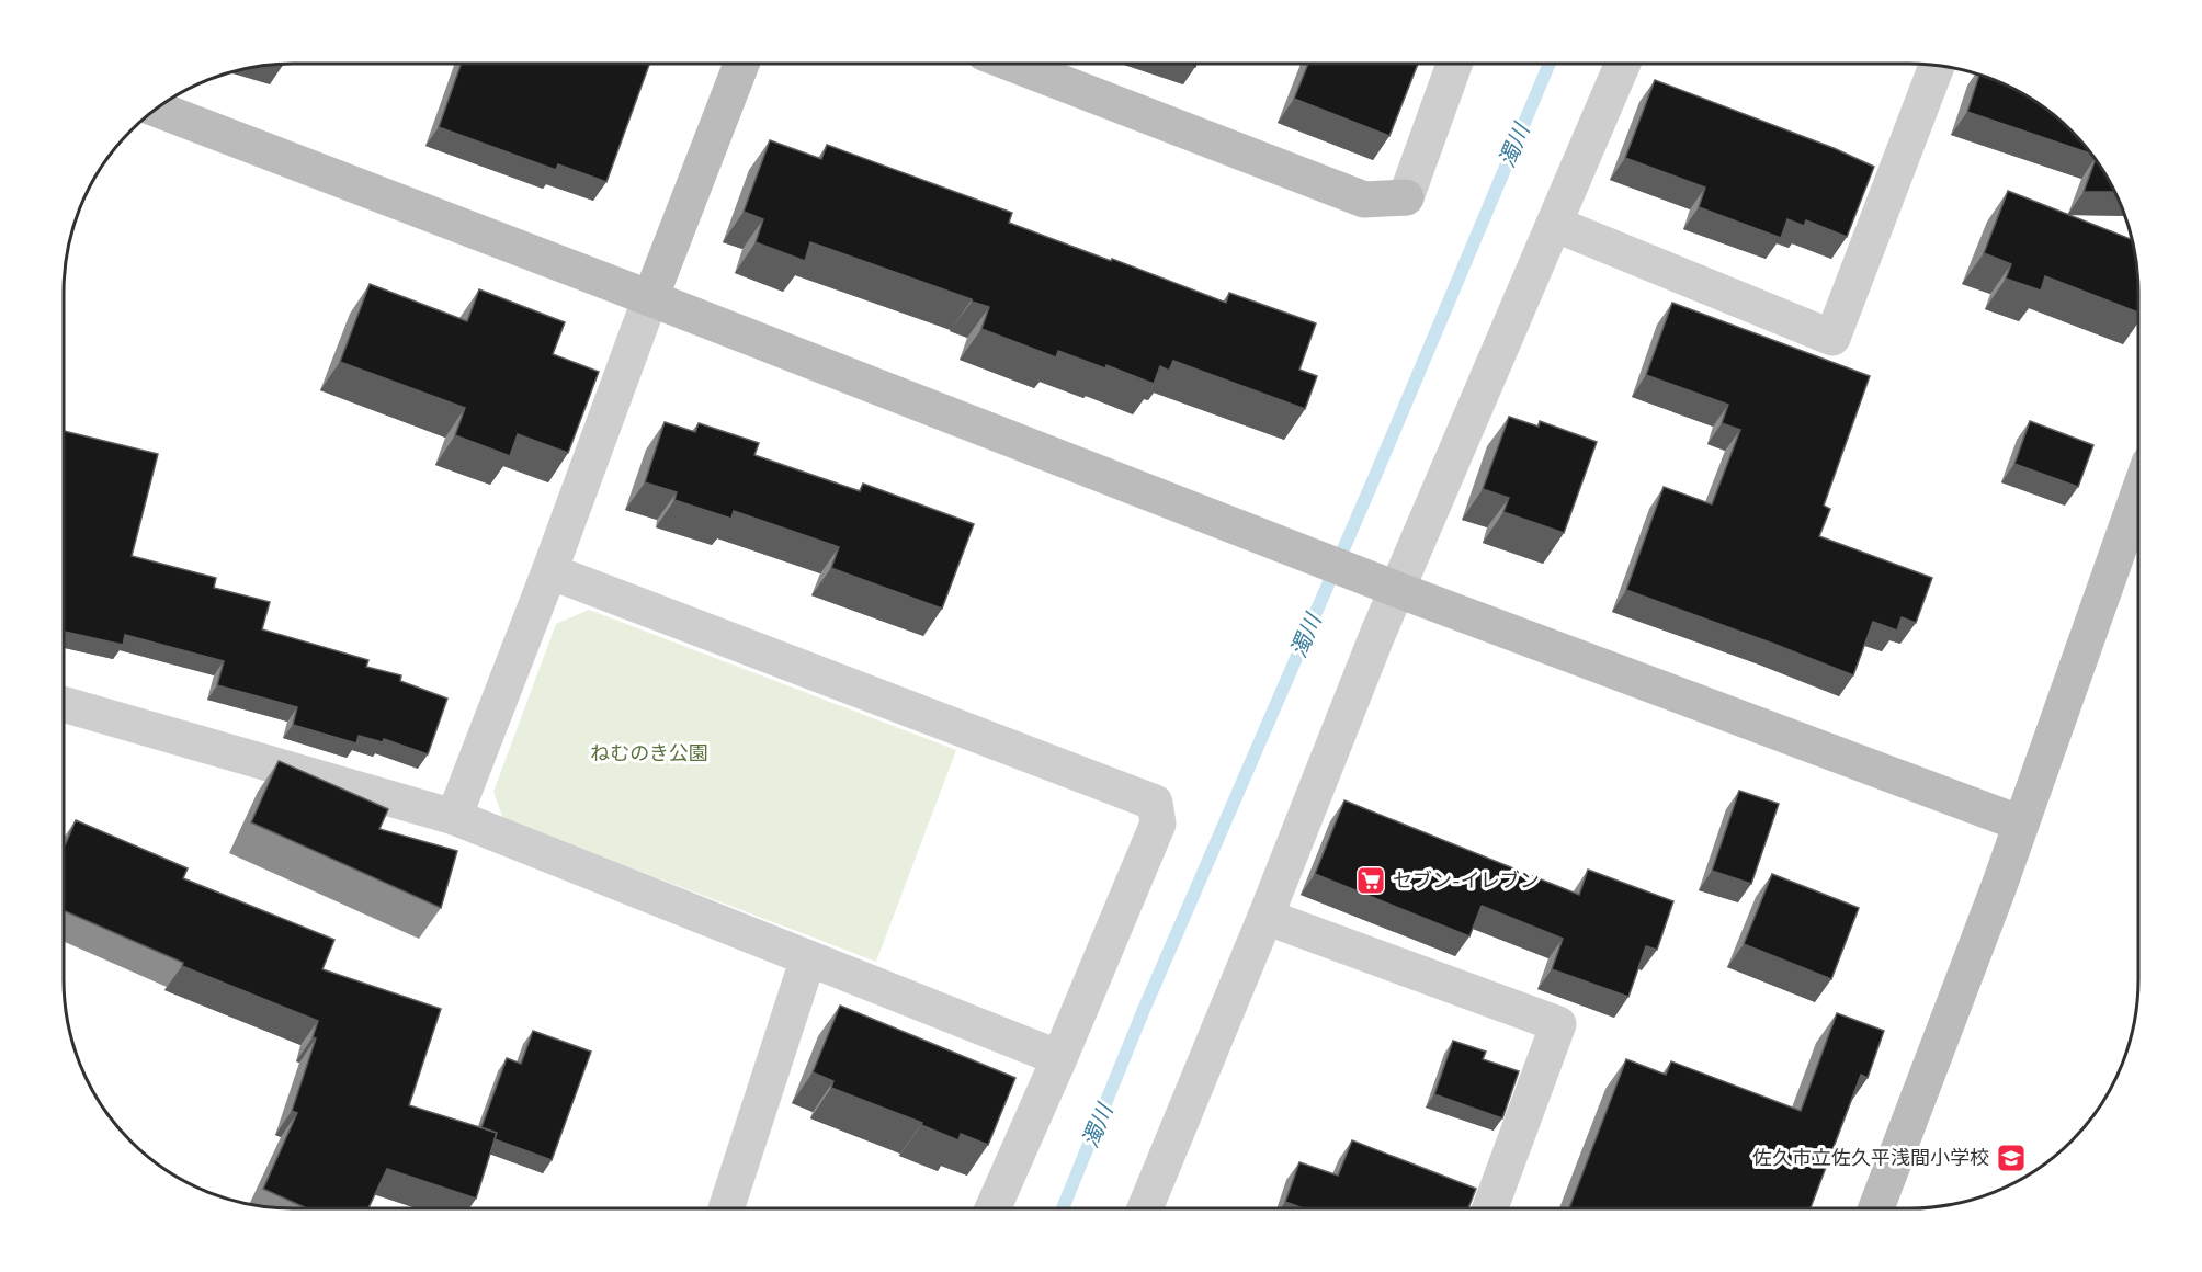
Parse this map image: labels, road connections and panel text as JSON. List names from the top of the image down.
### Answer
{
  "water": ["濁川"],
  "parks": ["ねむのき公園"],
  "places": {
    "supermarket": ["セブン-イレブン"],
    "school or university": ["佐久市立佐久平浅間小学校"]
  }
}
